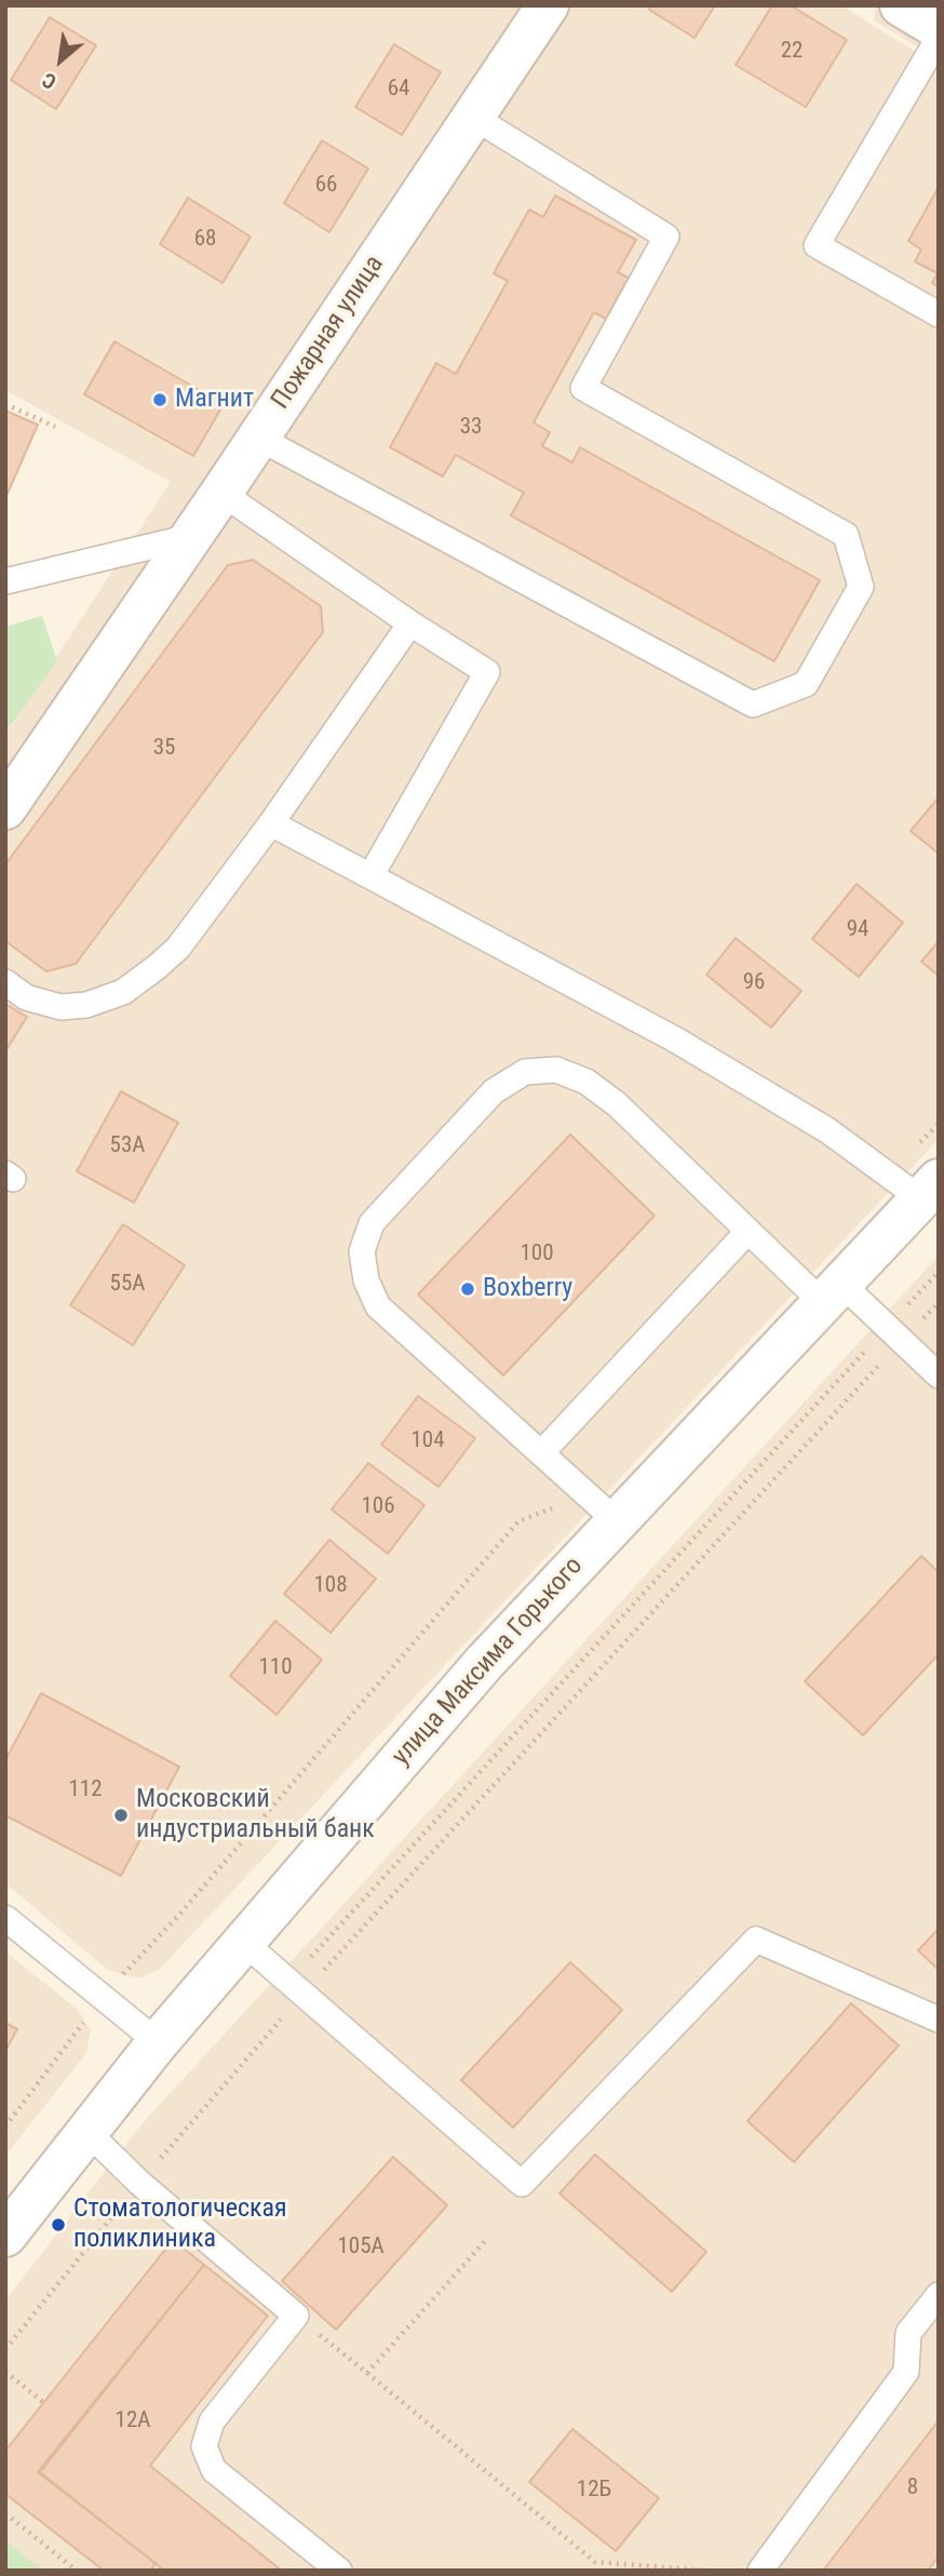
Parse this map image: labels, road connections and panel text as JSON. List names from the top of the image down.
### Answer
{
  "streets": {
    "street": ["Пожарная улица", "улица Максима Горького"]
  },
  "places": [
    "Магнит",
    "Boxberry",
    "Московский индустриальный банк",
    "Стоматологическая поликлиника"
  ],
  "house_numbers": [
    "22",
    "64",
    "66",
    "68",
    "33",
    "35",
    "94",
    "96",
    "53А",
    "100",
    "55А",
    "104",
    "106",
    "108",
    "110",
    "112",
    "105А",
    "12А",
    "8",
    "12Б"
  ],
  "north": "bottom left"
}
